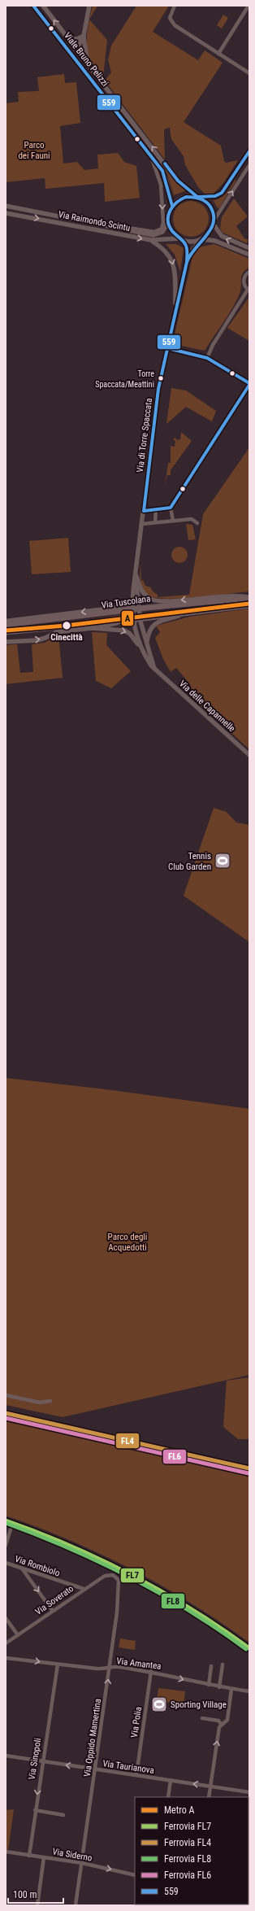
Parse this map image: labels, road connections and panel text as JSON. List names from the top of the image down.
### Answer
{
  "streets": {
    "main road": ["Via Tuscolana"],
    "street": [
      "Viale Bruno Pelizzi",
      "Via Raimondo Scintu",
      "Via di Torre Spaccata",
      "Via delle Capannelle",
      "Via Rombiolo",
      "Via Soverato",
      "Via Amantea",
      "Via Polia",
      "Via Oppido Mamertina",
      "Via Sinopoli",
      "Via Taurianova",
      "Via Siderno"
    ]
  },
  "crossings": [
    ["Viale Bruno Pelizzi", "Via Raimondo Scintu"],
    ["Viale Bruno Pelizzi", "Via di Torre Spaccata"],
    ["Via Raimondo Scintu", "Via di Torre Spaccata"],
    ["Via di Torre Spaccata", "Via Tuscolana"],
    ["Via di Torre Spaccata", "Via delle Capannelle"],
    ["Via Tuscolana", "Via delle Capannelle"],
    ["Via Rombiolo", "Via Soverato"],
    ["Via Soverato", "Via Oppido Mamertina"],
    ["Via Amantea", "Via Polia"],
    ["Via Amantea", "Via Oppido Mamertina"],
    ["Via Amantea", "Via Sinopoli"],
    ["Via Polia", "Via Taurianova"],
    ["Via Oppido Mamertina", "Via Taurianova"],
    ["Via Oppido Mamertina", "Via Siderno"],
    ["Via Sinopoli", "Via Taurianova"],
    ["Via Sinopoli", "Via Siderno"]
  ],
  "one_way": ["Via Amantea", "Via Taurianova", "Via Siderno"],
  "parks": ["Parco dei Fauni", "Parco degli Acquedotti"],
  "places": {
    "other": ["Torre Spaccata/Meattini", "Cinecittà"],
    "sports": ["Tennis Club Garden", "Sporting Village"]
  },
  "lines": [
    "transit line 559",
    "metro line A",
    "rail line FL4",
    "rail line FL6",
    "rail line FL7",
    "rail line FL8"
  ],
  "legend": [
    "Metro A",
    "Ferrovia FL7",
    "Ferrovia FL4",
    "Ferrovia FL8",
    "Ferrovia FL6",
    "559"
  ],
  "scale_bar": "100 m"
}
